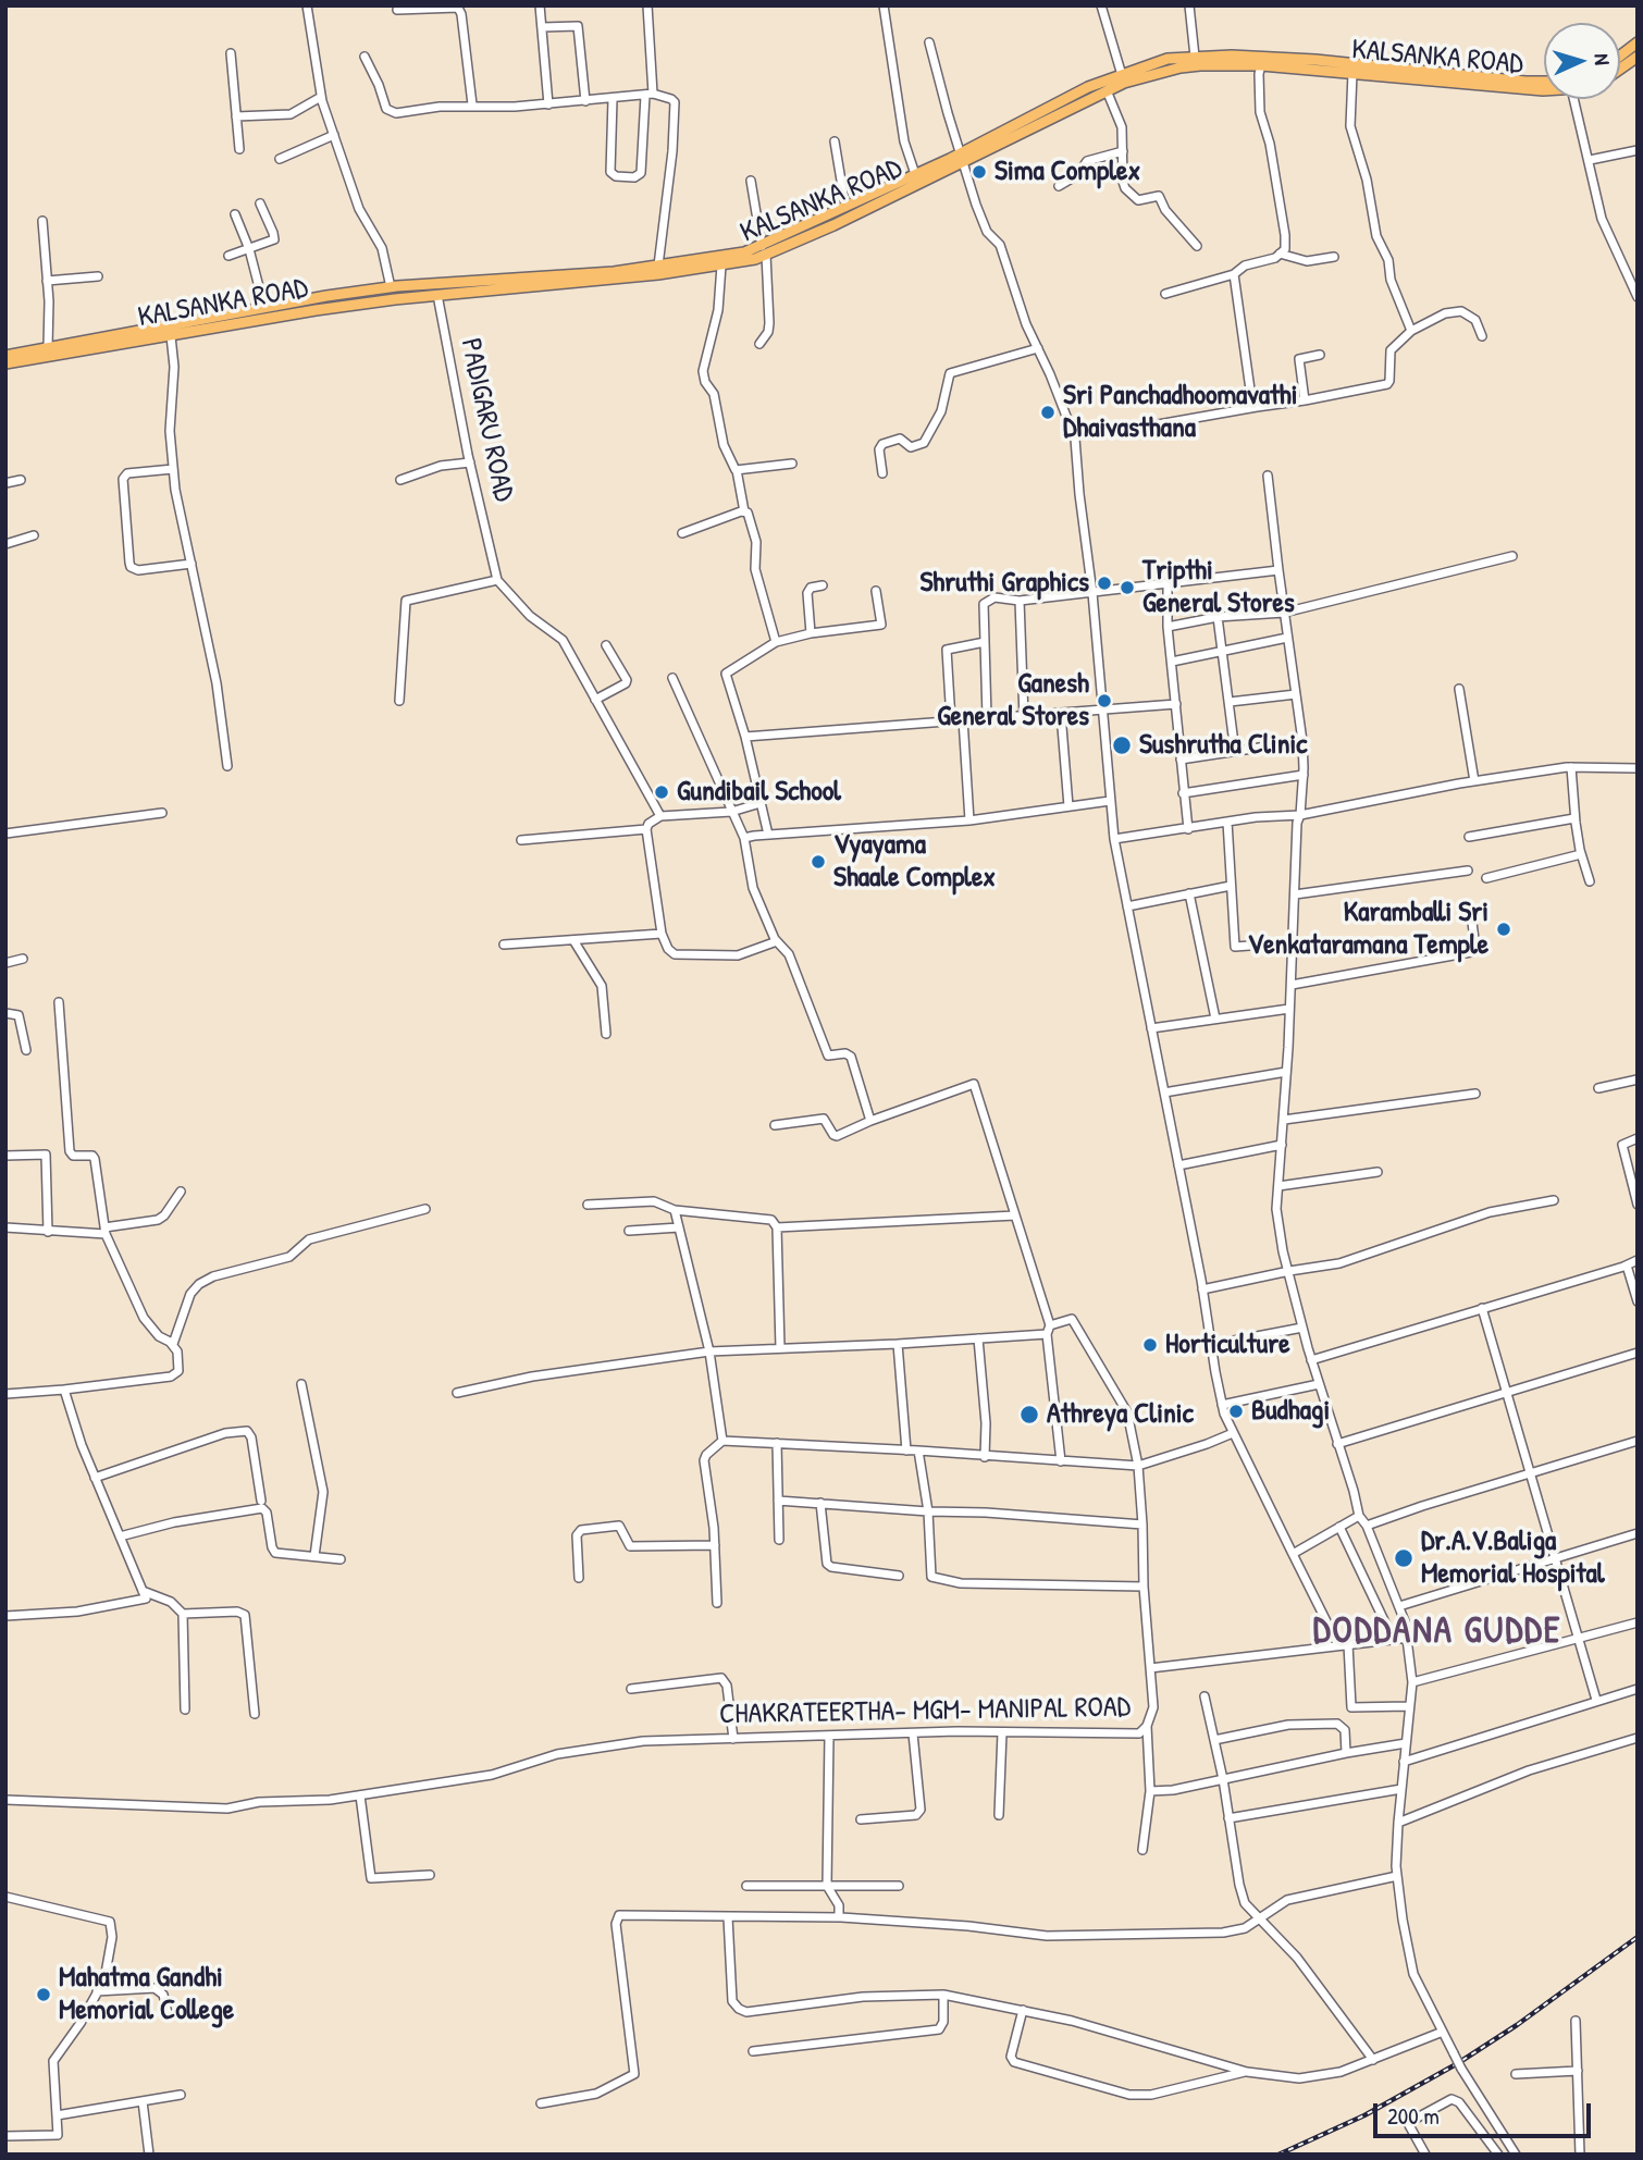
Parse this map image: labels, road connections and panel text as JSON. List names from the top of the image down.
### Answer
{
  "streets": {
    "main road": ["KALSANKA ROAD"],
    "street": ["PADIGARU ROAD", "CHAKRATEERTHA- MGM- MANIPAL ROAD"]
  },
  "crossings": [
    ["KALSANKA ROAD", "PADIGARU ROAD"]
  ],
  "districts": ["DODDANA GUDDE"],
  "places": [
    "Sima Complex",
    "Sri Panchadhoomavathi Dhaivasthana",
    "Shruthi Graphics",
    "Tripthi General Stores",
    "Ganesh General Stores",
    "Sushrutha Clinic",
    "Gundibail School",
    "Vyayama Shaale Complex",
    "Karamballi Sri Venkataramana Temple",
    "Horticulture",
    "Budhagi",
    "Athreya Clinic",
    "Dr.A.V.Baliga Memorial Hospital",
    "Mahatma Gandhi Memorial College"
  ],
  "scale_bar": "200 m",
  "north": "right"
}
